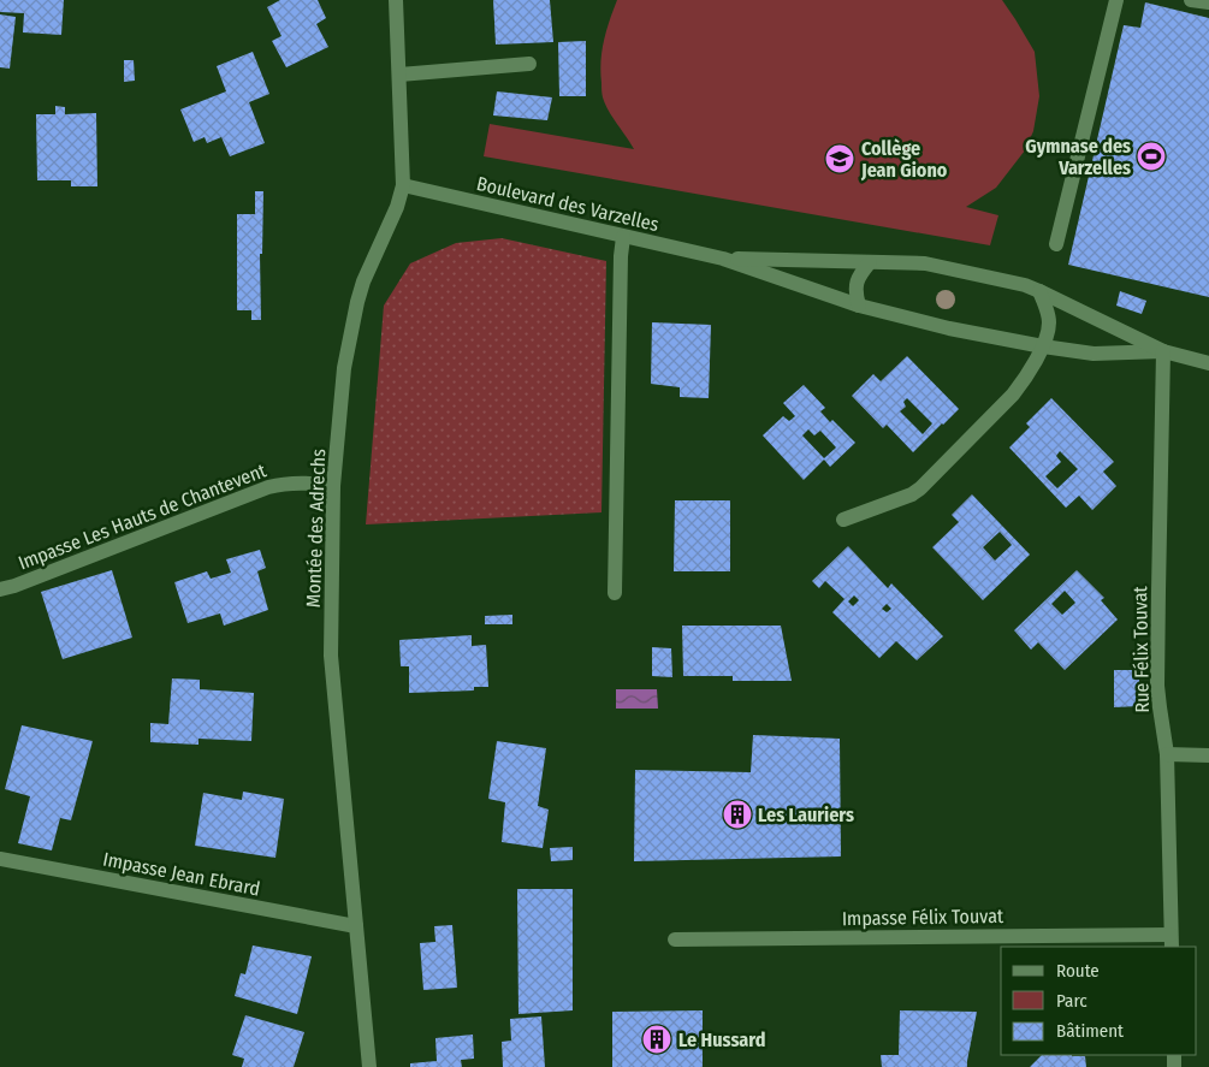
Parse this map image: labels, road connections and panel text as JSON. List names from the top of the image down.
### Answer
{
  "streets": {
    "street": [
      "Boulevard des Varzelles",
      "Impasse Les Hauts de Chantevent",
      "Montée des Adrechs",
      "Rue Félix Touvat",
      "Impasse Jean Ebrard",
      "Impasse Félix Touvat"
    ]
  },
  "crossings": [
    ["Boulevard des Varzelles", "Montée des Adrechs"],
    ["Boulevard des Varzelles", "Rue Félix Touvat"],
    ["Impasse Les Hauts de Chantevent", "Montée des Adrechs"],
    ["Montée des Adrechs", "Impasse Jean Ebrard"],
    ["Rue Félix Touvat", "Impasse Félix Touvat"]
  ],
  "places": {
    "sports": ["Gymnase des Varzelles"],
    "school or university": ["Collège Jean Giono"],
    "building": ["Les Lauriers", "Le Hussard"]
  },
  "legend": ["Route", "Parc", "Bâtiment"]
}
